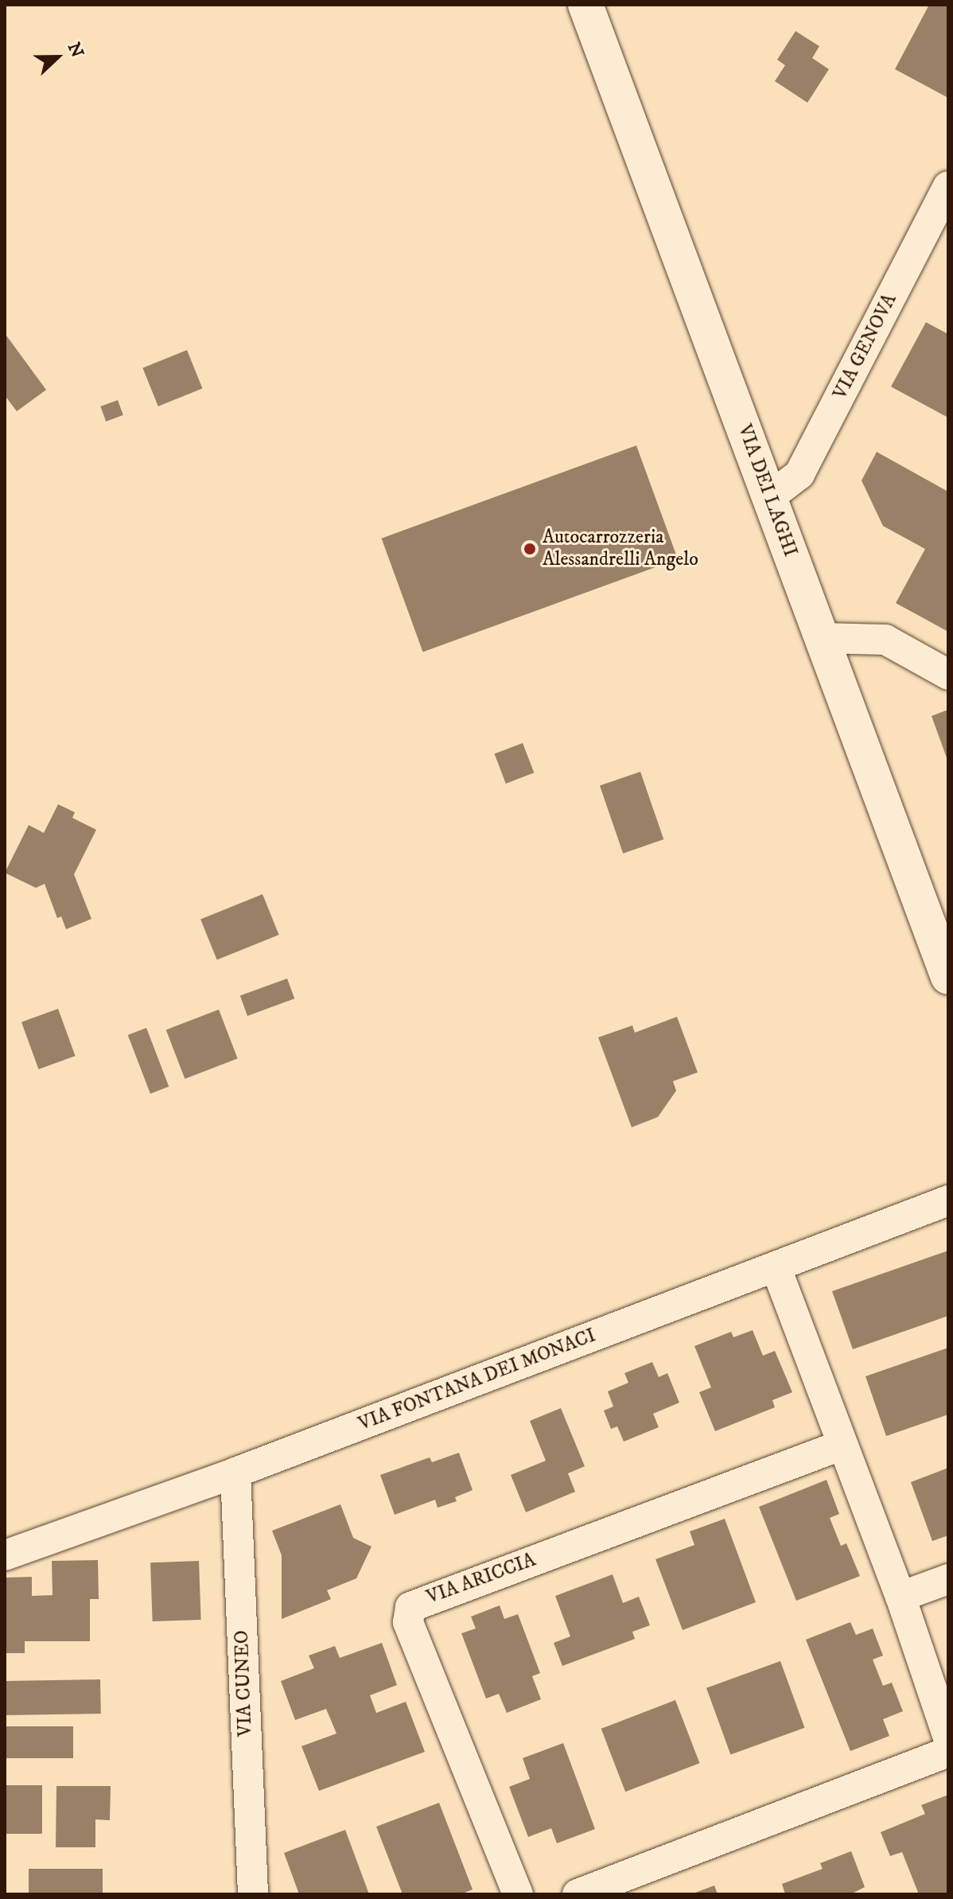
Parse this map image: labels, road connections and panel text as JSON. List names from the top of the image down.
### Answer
{
  "streets": {
    "main road": ["VIA DEI LAGHI"],
    "street": [
      "VIA GENOVA",
      "VIA FONTANA DEI MONACI",
      "VIA ARICCIA",
      "VIA CUNEO"
    ]
  },
  "crossings": [
    ["VIA GENOVA", "VIA DEI LAGHI"],
    ["VIA FONTANA DEI MONACI", "VIA CUNEO"]
  ],
  "places": ["Autocarrozzeria Alessandrelli Angelo"],
  "north": "right"
}
